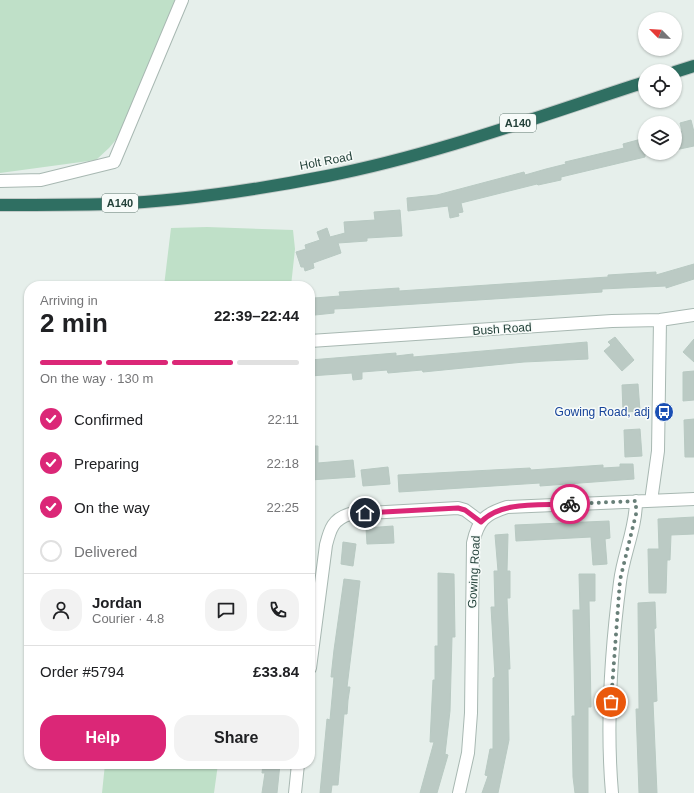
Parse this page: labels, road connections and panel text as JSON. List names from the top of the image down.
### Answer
{
  "streets": {
    "highway": ["A140", "Holt Road"],
    "street": ["Bush Road", "Gowing Road"]
  },
  "places": {
    "bus stop": ["Gowing Road, adj"]
  },
  "north": "top left",
  "page": {
    "heading": ["2 min", "Arriving in", "22:39–22:44"],
    "panel": [
      "Jordan",
      "Courier · 4.8",
      "Order #5794",
      "£33.84"
    ],
    "bar": "On the way · 130 m",
    "list": [
      ["Confirmed", "22:11"],
      ["Preparing", "22:18"],
      ["On the way", "22:25"],
      "Delivered"
    ],
    "buttons": ["Help", "Share"]
  }
}
